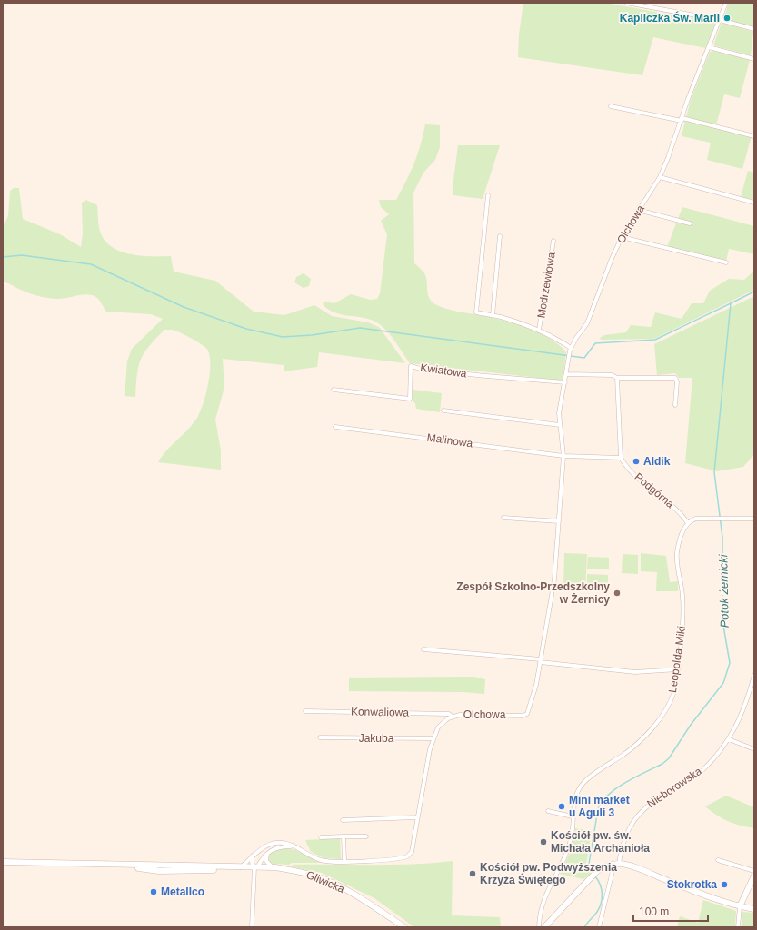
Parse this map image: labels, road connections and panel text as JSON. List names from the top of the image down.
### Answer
{
  "streets": {
    "street": [
      "Olchowa",
      "Modrzewiowa",
      "Kwiatowa",
      "Malinowa",
      "Podgórna",
      "Leopolda Miki",
      "Konwaliowa",
      "Jakuba",
      "Nieborowska",
      "Gliwicka"
    ]
  },
  "crossings": [
    ["Olchowa", "Kwiatowa"],
    ["Olchowa", "Malinowa"],
    ["Olchowa", "Konwaliowa"],
    ["Olchowa", "Jakuba"],
    ["Olchowa", "Gliwicka"],
    ["Podgórna", "Leopolda Miki"]
  ],
  "water": ["Potok żernicki"],
  "places": [
    "Kapliczka Św. Marii",
    "Aldik",
    "Zespół Szkolno-Przedszkolny w Żernicy",
    "Mini market u Aguli 3",
    "Kościół pw. św. Michała Archanioła",
    "Kościół pw. Podwyższenia Krzyża Świętego",
    "Stokrotka",
    "Metallco"
  ],
  "scale_bar": "100 m"
}
